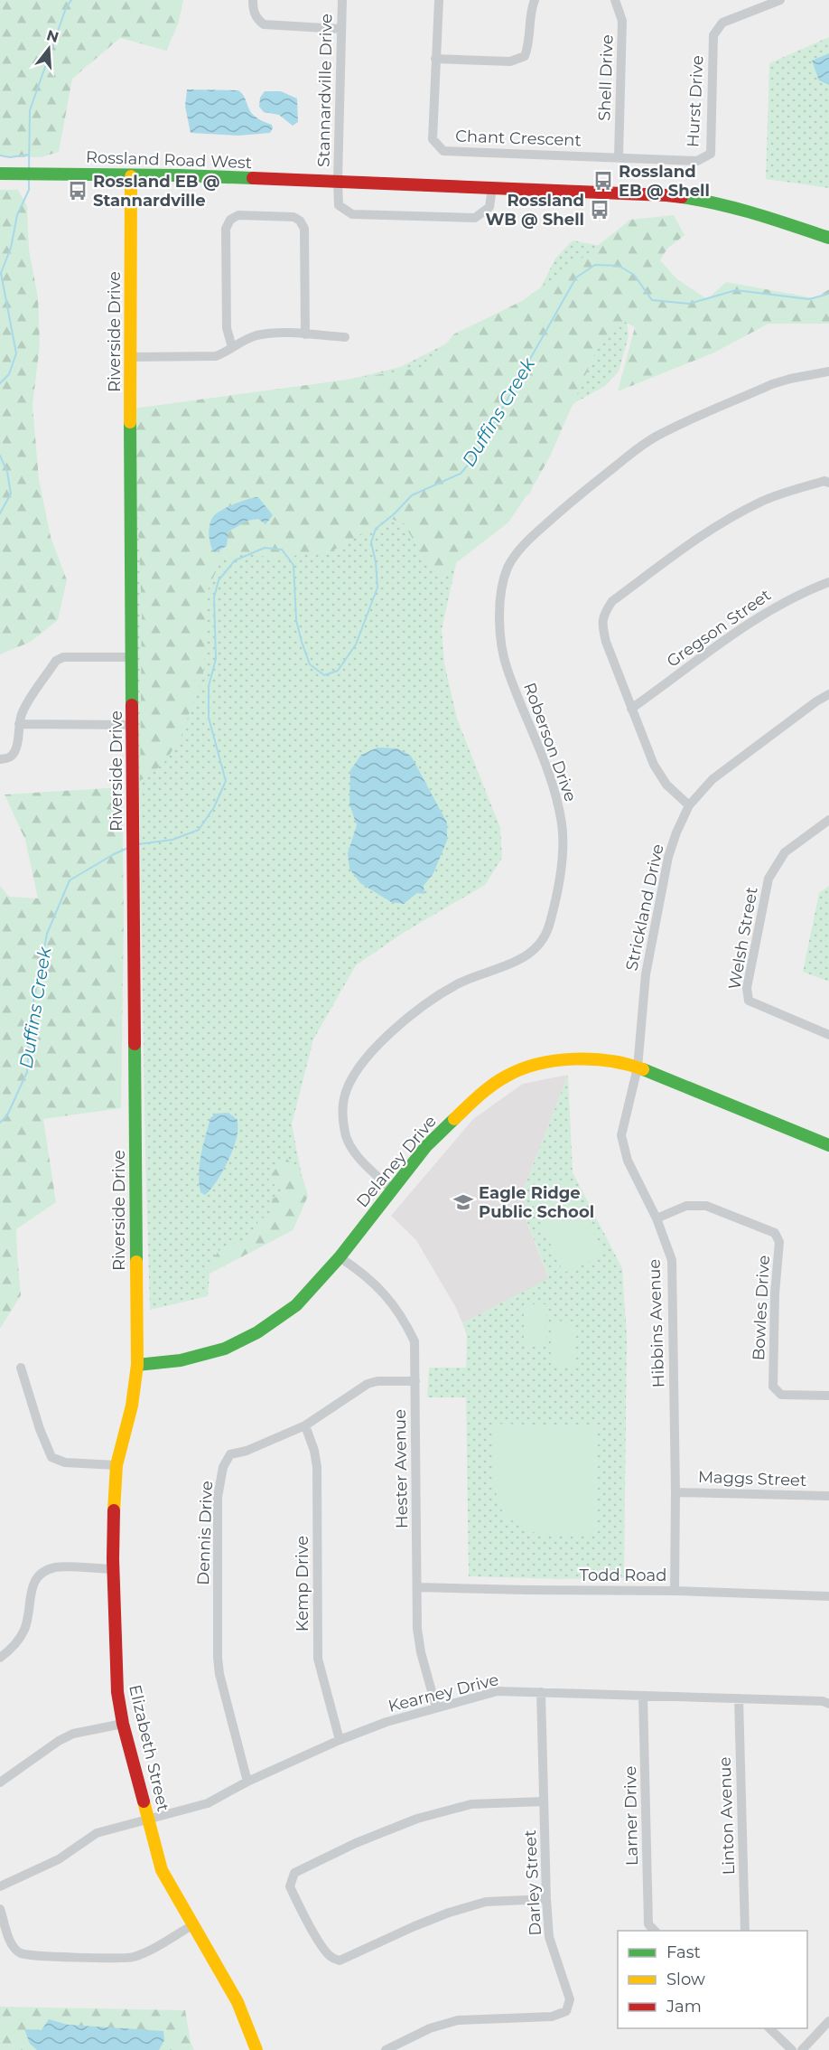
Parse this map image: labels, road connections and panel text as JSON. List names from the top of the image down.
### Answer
{
  "streets": {
    "street": [
      "Shell Drive",
      "Stannardville Drive",
      "Hurst Drive",
      "Chant Crescent",
      "Rossland Road West",
      "Riverside Drive",
      "Gregson Street",
      "Roberson Drive",
      "Strickland Drive",
      "Welsh Street",
      "Delaney Drive",
      "Bowles Drive",
      "Hibbins Avenue",
      "Hester Avenue",
      "Maggs Street",
      "Dennis Drive",
      "Todd Road",
      "Kemp Drive",
      "Kearney Drive",
      "Elizabeth Street",
      "Larner Drive",
      "Linton Avenue",
      "Darley Street"
    ]
  },
  "crossings": [
    ["Shell Drive", "Hurst Drive"],
    ["Shell Drive", "Chant Crescent"],
    ["Stannardville Drive", "Rossland Road West"],
    ["Hurst Drive", "Chant Crescent"],
    ["Rossland Road West", "Riverside Drive"],
    ["Riverside Drive", "Delaney Drive"],
    ["Riverside Drive", "Elizabeth Street"],
    ["Roberson Drive", "Delaney Drive"],
    ["Strickland Drive", "Delaney Drive"],
    ["Strickland Drive", "Hibbins Avenue"],
    ["Delaney Drive", "Hibbins Avenue"],
    ["Delaney Drive", "Hester Avenue"],
    ["Delaney Drive", "Elizabeth Street"],
    ["Bowles Drive", "Hibbins Avenue"],
    ["Hibbins Avenue", "Maggs Street"],
    ["Hibbins Avenue", "Todd Road"],
    ["Hester Avenue", "Dennis Drive"],
    ["Hester Avenue", "Todd Road"],
    ["Hester Avenue", "Kearney Drive"],
    ["Dennis Drive", "Kemp Drive"],
    ["Dennis Drive", "Kearney Drive"],
    ["Kemp Drive", "Kearney Drive"],
    ["Kearney Drive", "Elizabeth Street"],
    ["Kearney Drive", "Larner Drive"],
    ["Kearney Drive", "Linton Avenue"],
    ["Kearney Drive", "Darley Street"]
  ],
  "water": ["Duffins Creek"],
  "places": {
    "bus stop": ["Rossland EB @ Shell", "Rossland EB @ Stannardville", "Rossland WB @ Shell"],
    "school or university": ["Eagle Ridge Public School"]
  },
  "legend": ["Fast", "Slow", "Jam"],
  "north": "top"
}
